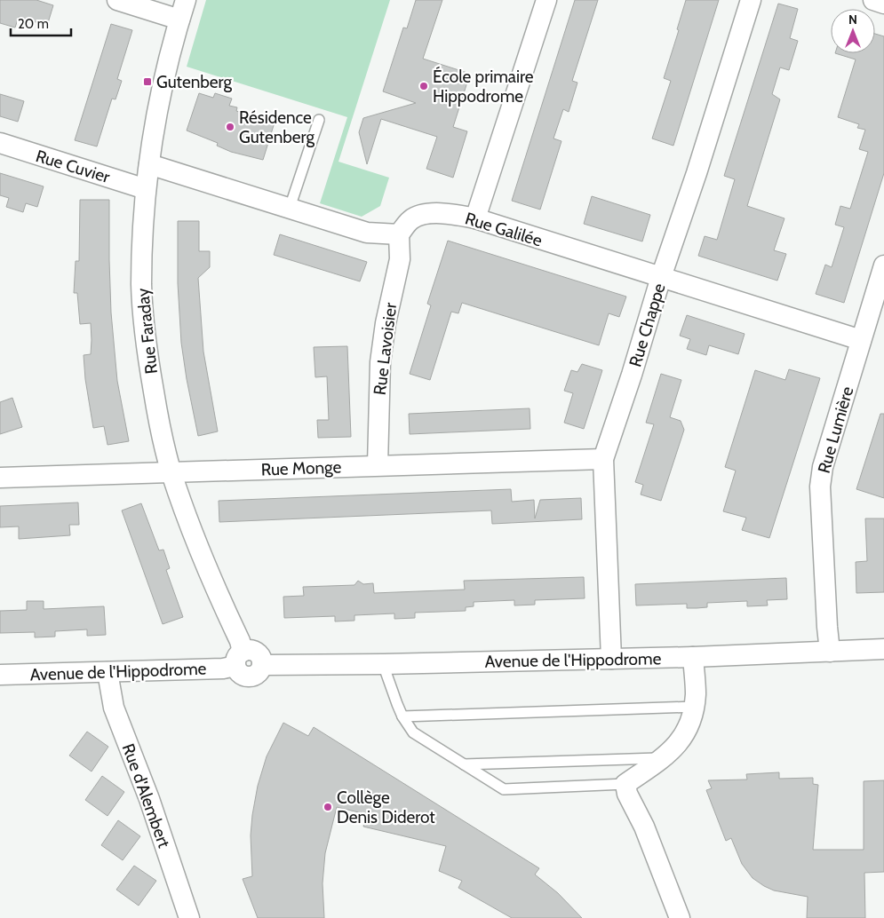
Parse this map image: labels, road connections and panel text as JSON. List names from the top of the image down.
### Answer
{
  "streets": {
    "street": [
      "Rue Cuvier",
      "Rue Galilée",
      "Rue Chappe",
      "Rue Faraday",
      "Rue Lavoisier",
      "Rue Lumière",
      "Rue Monge",
      "Avenue de l'Hippodrome",
      "Rue d'Alembert"
    ]
  },
  "crossings": [
    ["Rue Cuvier", "Rue Faraday"],
    ["Rue Galilée", "Rue Chappe"],
    ["Rue Galilée", "Rue Lavoisier"],
    ["Rue Galilée", "Rue Lumière"],
    ["Rue Chappe", "Rue Monge"],
    ["Rue Chappe", "Avenue de l'Hippodrome"],
    ["Rue Faraday", "Rue Monge"],
    ["Rue Faraday", "Avenue de l'Hippodrome"],
    ["Rue Lavoisier", "Rue Monge"],
    ["Rue Lumière", "Avenue de l'Hippodrome"],
    ["Avenue de l'Hippodrome", "Rue d'Alembert"]
  ],
  "places": {
    "transit": ["Gutenberg"],
    "other": ["École primaire Hippodrome", "Résidence Gutenberg", "Collège Denis Diderot"]
  },
  "scale_bar": "20 m",
  "north": "top"
}
